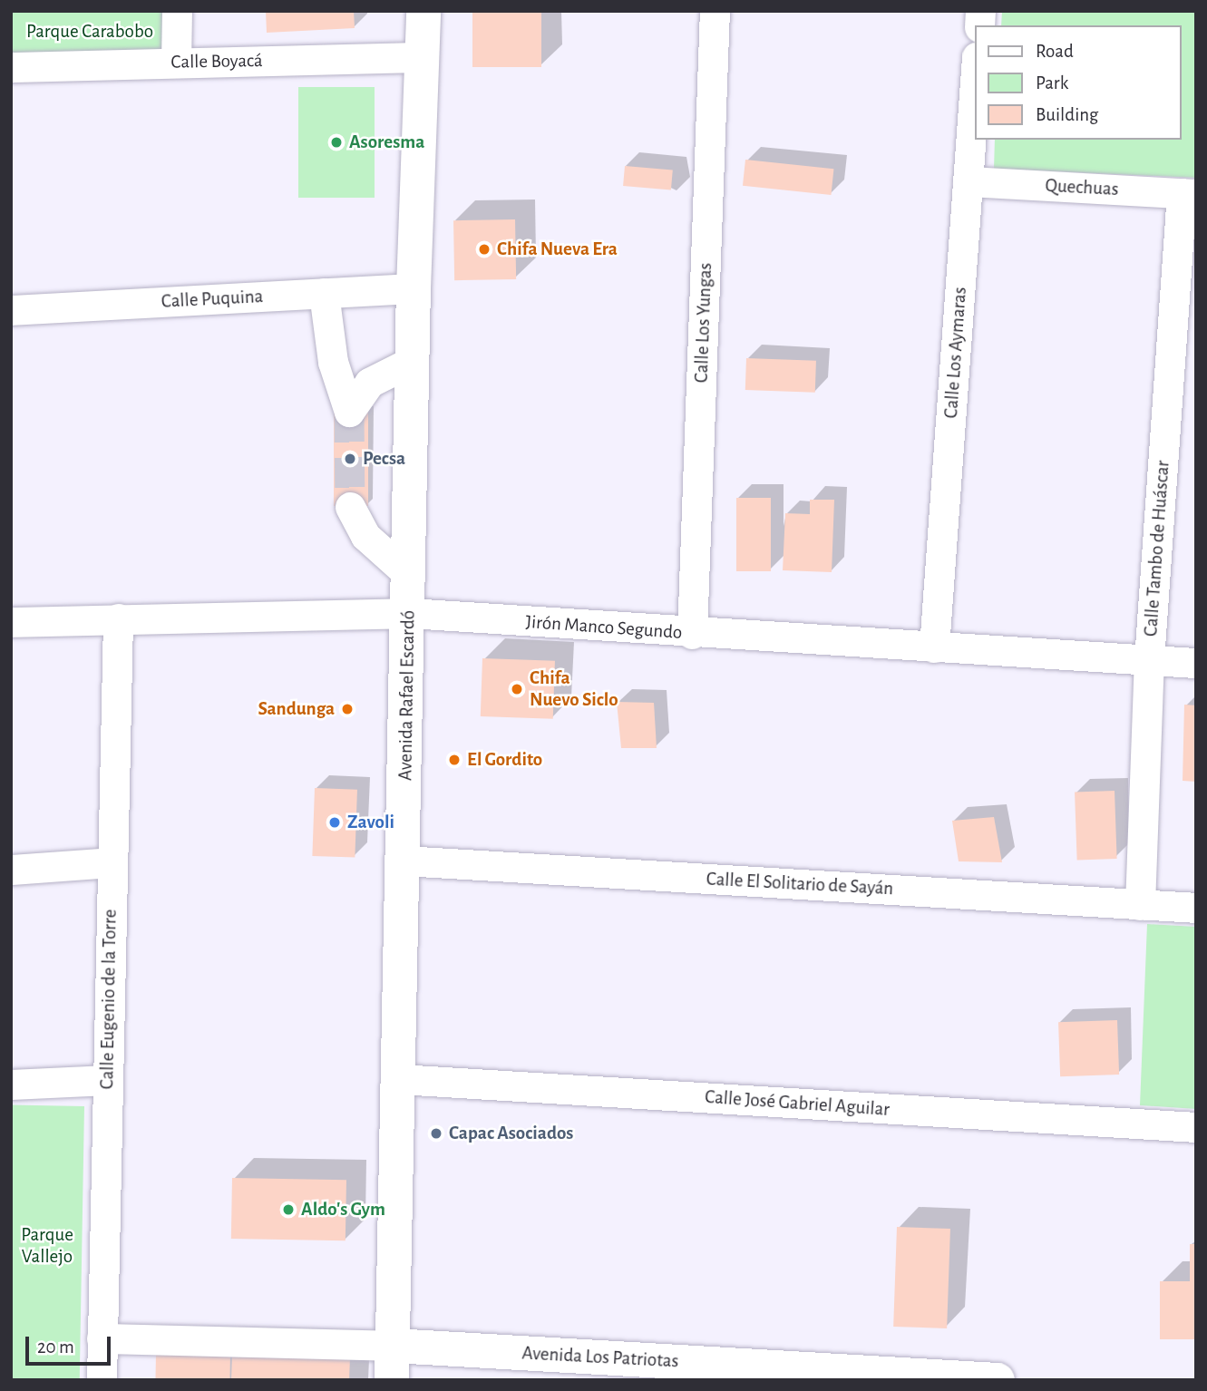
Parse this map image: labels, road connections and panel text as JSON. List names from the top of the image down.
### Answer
{
  "streets": {
    "main road": ["Avenida Rafael Escardó", "Avenida Los Patriotas"],
    "street": [
      "Calle Boyacá",
      "Quechuas",
      "Calle Puquina",
      "Calle Los Yungas",
      "Calle Los Aymaras",
      "Calle Tambo de Huáscar",
      "Jirón Manco Segundo",
      "Calle El Solitario de Sayán",
      "Calle Eugenio de la Torre",
      "Calle José Gabriel Aguilar"
    ]
  },
  "crossings": [
    ["Calle Boyacá", "Avenida Rafael Escardó"],
    ["Quechuas", "Calle Los Aymaras"],
    ["Quechuas", "Calle Tambo de Huáscar"],
    ["Calle Puquina", "Avenida Rafael Escardó"],
    ["Calle Los Yungas", "Jirón Manco Segundo"],
    ["Calle Los Aymaras", "Jirón Manco Segundo"],
    ["Calle Tambo de Huáscar", "Jirón Manco Segundo"],
    ["Calle Tambo de Huáscar", "Calle El Solitario de Sayán"],
    ["Jirón Manco Segundo", "Avenida Rafael Escardó"],
    ["Jirón Manco Segundo", "Calle Eugenio de la Torre"],
    ["Avenida Rafael Escardó", "Calle El Solitario de Sayán"],
    ["Avenida Rafael Escardó", "Calle José Gabriel Aguilar"],
    ["Avenida Rafael Escardó", "Avenida Los Patriotas"]
  ],
  "parks": ["Parque Carabobo", "Parque Vallejo"],
  "places": [
    "Asoresma",
    "Chifa Nueva Era",
    "Pecsa",
    "Chifa Nuevo Siclo",
    "Sandunga",
    "El Gordito",
    "Zavoli",
    "Capac Asociados",
    "Aldo's Gym"
  ],
  "legend": ["Road", "Park", "Building"],
  "scale_bar": "20 m"
}
